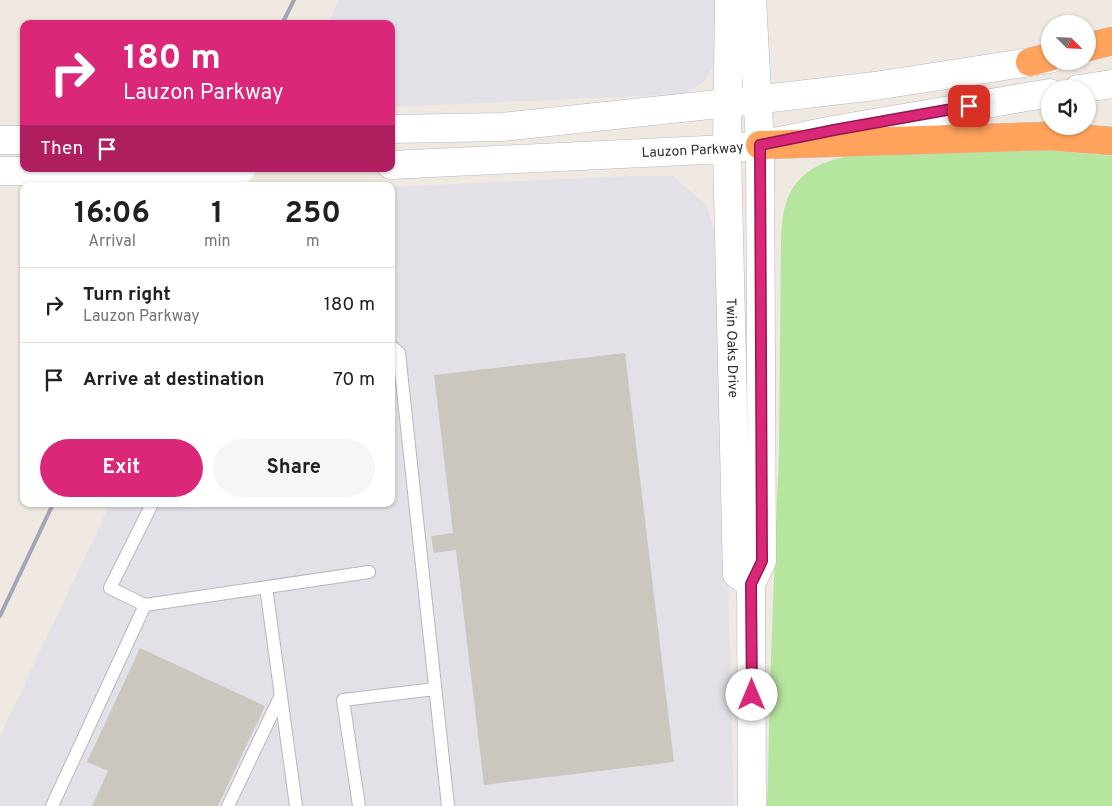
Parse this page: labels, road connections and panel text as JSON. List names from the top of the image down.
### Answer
{
  "streets": {
    "main road": ["Lauzon Parkway", "Twin Oaks Drive"]
  },
  "crossings": [
    ["Lauzon Parkway", "Twin Oaks Drive"]
  ],
  "north": "bottom right",
  "page": {
    "turn": ["180 m", "Lauzon Parkway"],
    "then": "Then",
    "eta": [
      "16:06",
      "Arrival",
      "1",
      "min",
      "250",
      "m"
    ],
    "list": [
      {
        "name": "Turn right",
        "note": "Lauzon Parkway",
        "value": "180 m"
      },
      {
        "name": "Arrive at destination",
        "value": "70 m"
      }
    ],
    "buttons": ["Exit", "Share"]
  }
}
